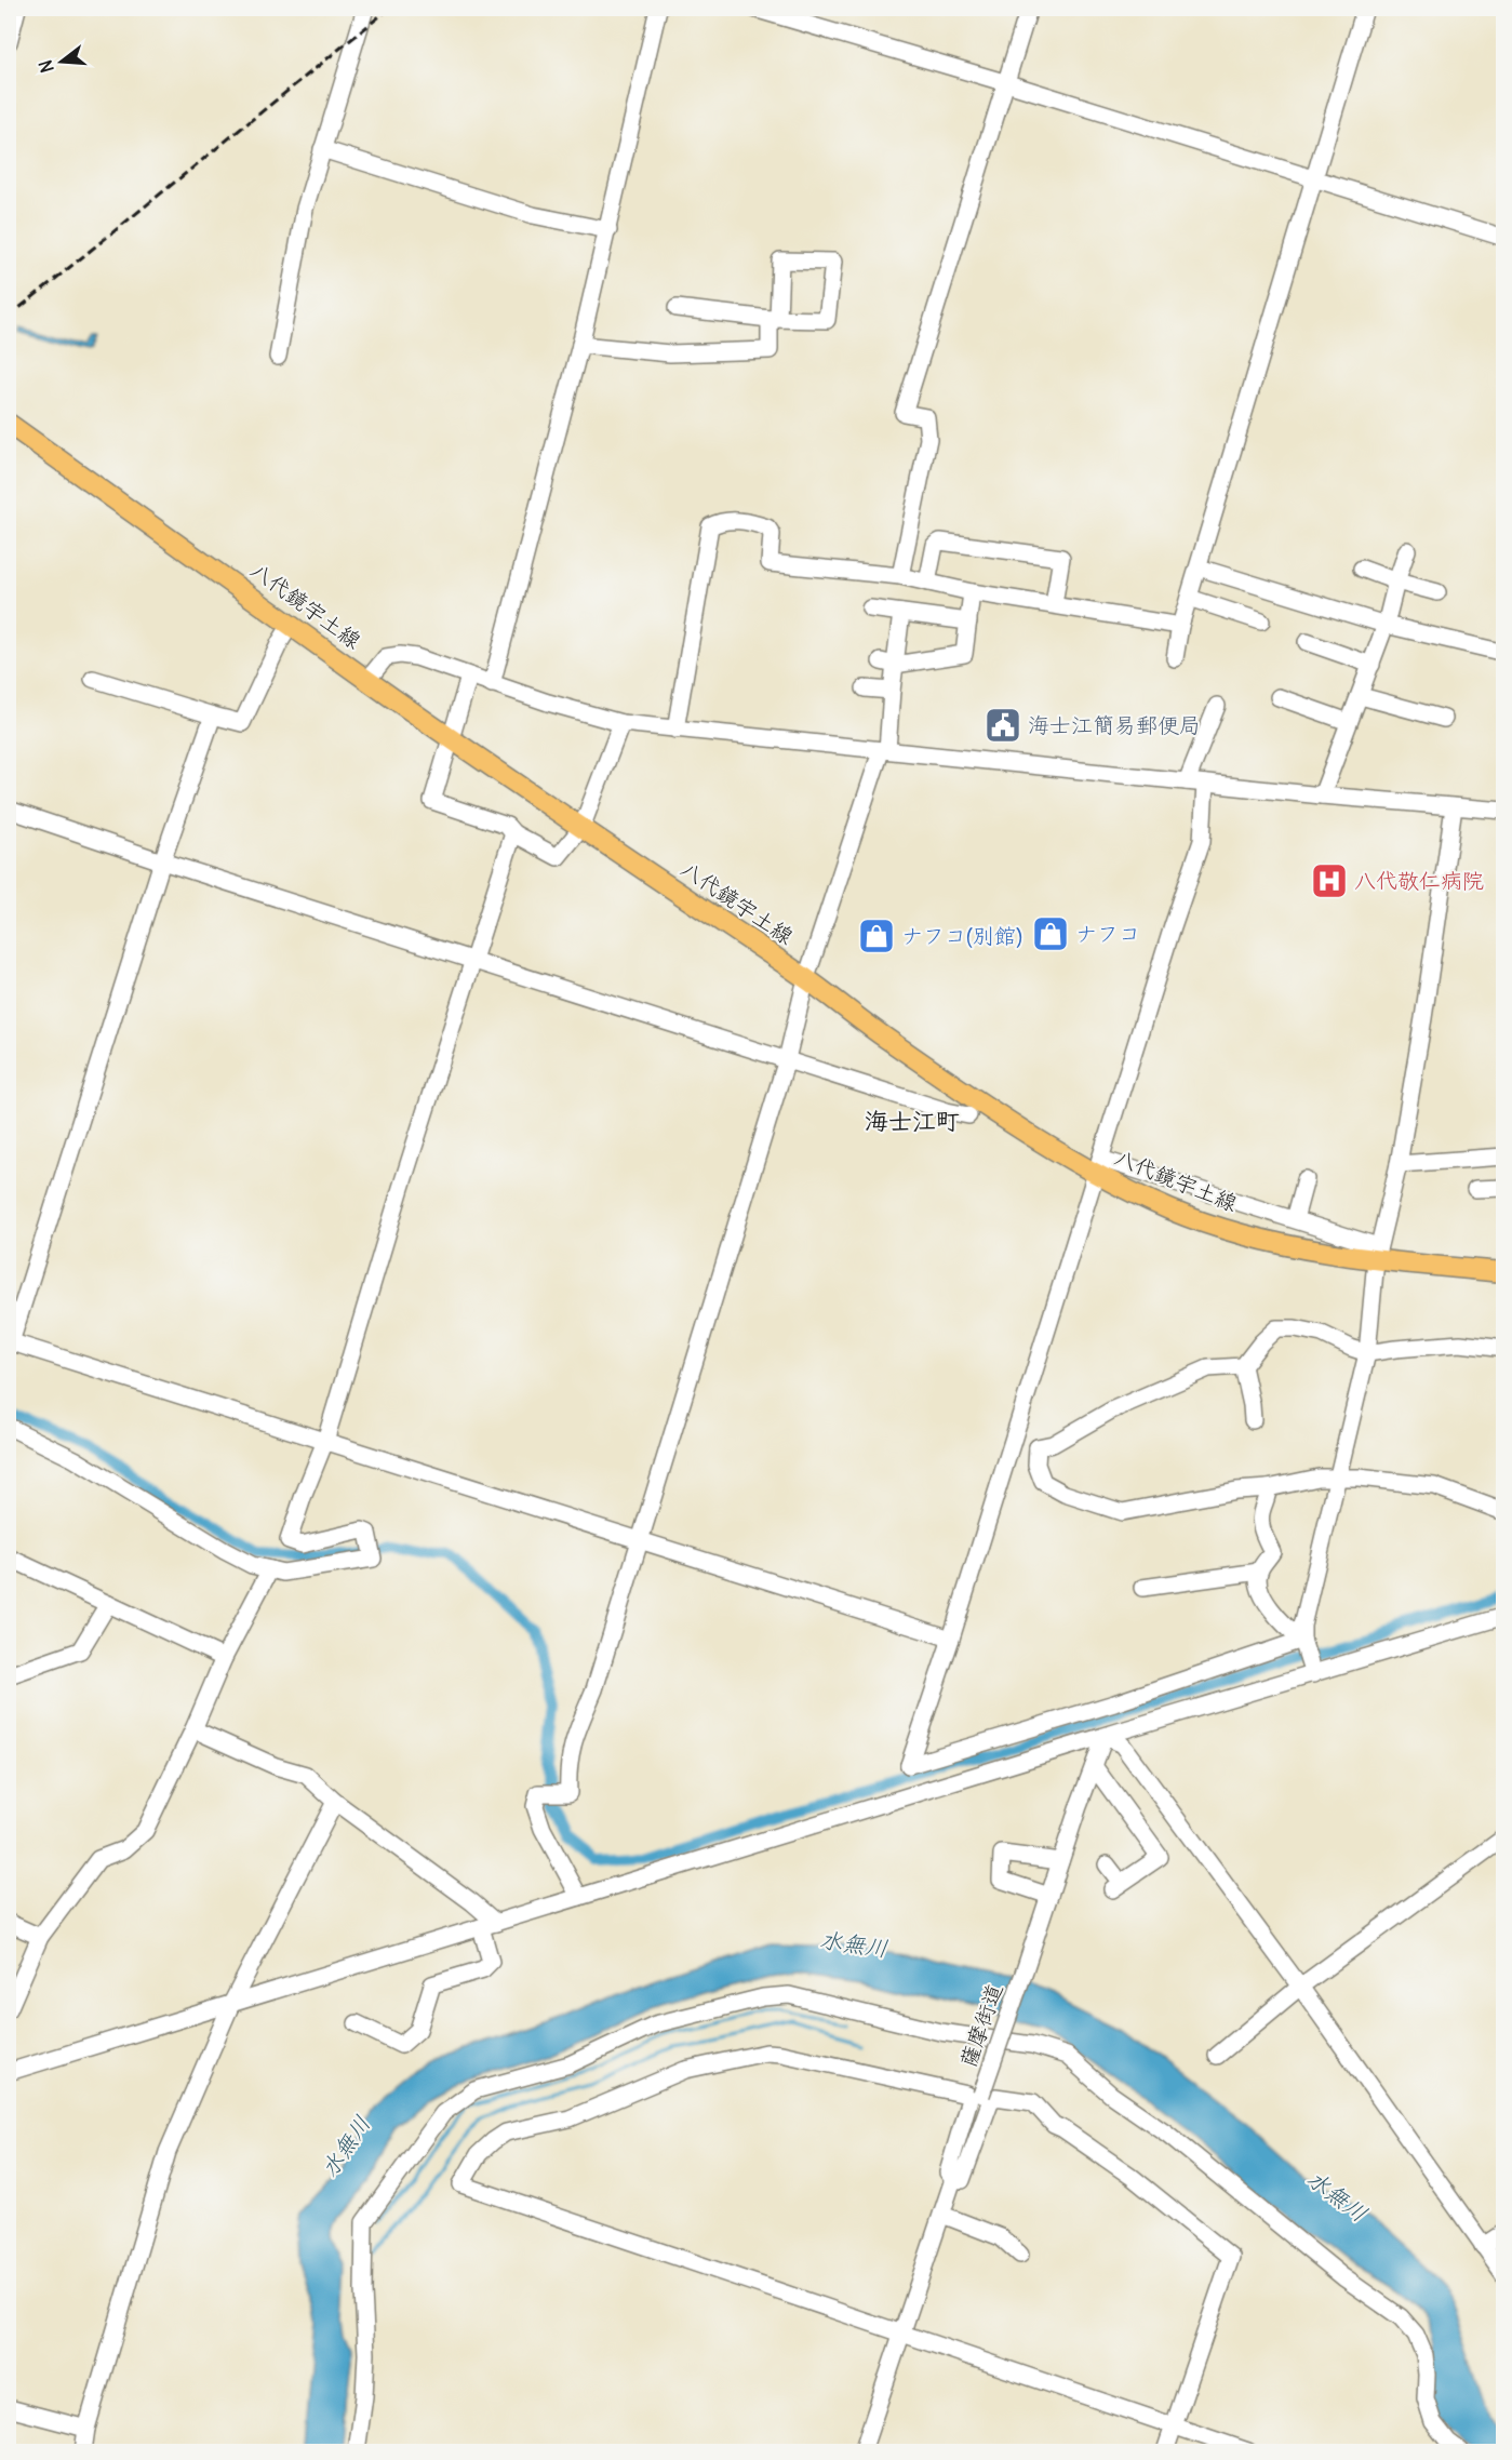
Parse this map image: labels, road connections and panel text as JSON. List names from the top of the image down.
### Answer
{
  "streets": {
    "main road": ["八代鏡宇土線"],
    "street": ["薩摩街道"]
  },
  "districts": ["海士江町"],
  "water": ["水無川"],
  "places": {
    "public building": ["海士江簡易郵便局"],
    "hospital": ["八代敬仁病院"],
    "shop": ["ナフコ", "ナフコ(別館)"]
  },
  "north": "left"
}
